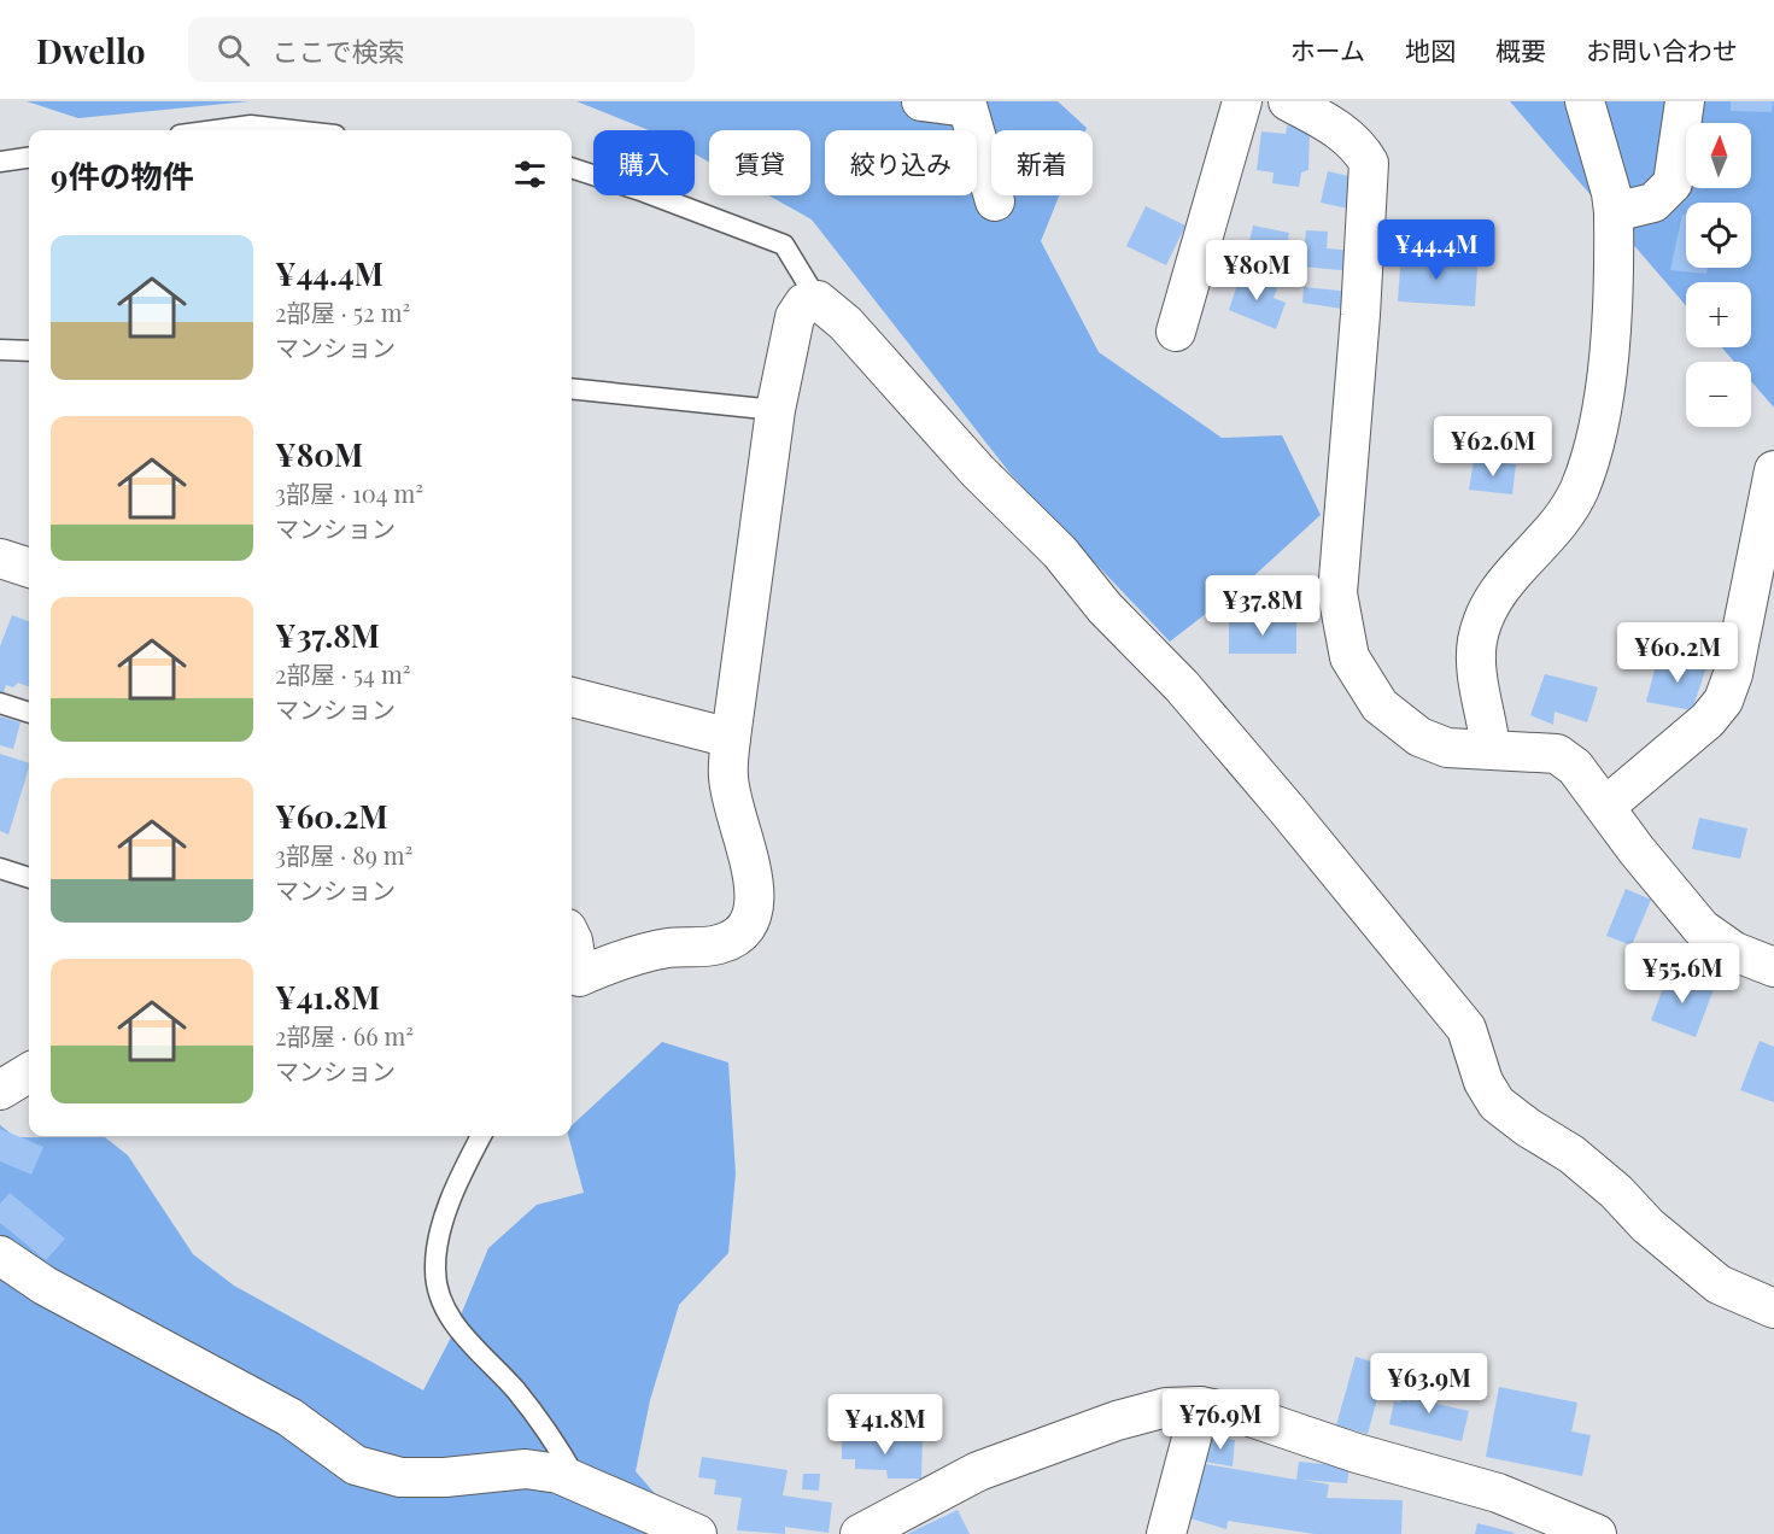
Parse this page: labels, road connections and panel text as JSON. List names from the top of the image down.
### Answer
{
  "north": "top",
  "page": {
    "header": "Dwello",
    "search": "ここで検索",
    "nav": [
      "ホーム",
      "地図",
      "概要",
      "お問い合わせ"
    ],
    "map_buttons": ["+", "−"],
    "chip": [
      "購入",
      "賃貸",
      "絞り込み",
      "新着"
    ],
    "heading": "9件の物件",
    "list": [
      {
        "name": "¥44.4M",
        "note": "2部屋 · 52 m² · マンション"
      },
      {
        "name": "¥80M",
        "note": "3部屋 · 104 m² · マンション"
      },
      {
        "name": "¥37.8M",
        "note": "2部屋 · 54 m² · マンション"
      },
      {
        "name": "¥60.2M",
        "note": "3部屋 · 89 m² · マンション"
      },
      {
        "name": "¥41.8M",
        "note": "2部屋 · 66 m² · マンション"
      }
    ],
    "price": [
      "¥44.4M",
      "¥80M",
      "¥62.6M",
      "¥37.8M",
      "¥60.2M",
      "¥55.6M",
      "¥63.9M",
      "¥76.9M",
      "¥41.8M"
    ]
  }
}
